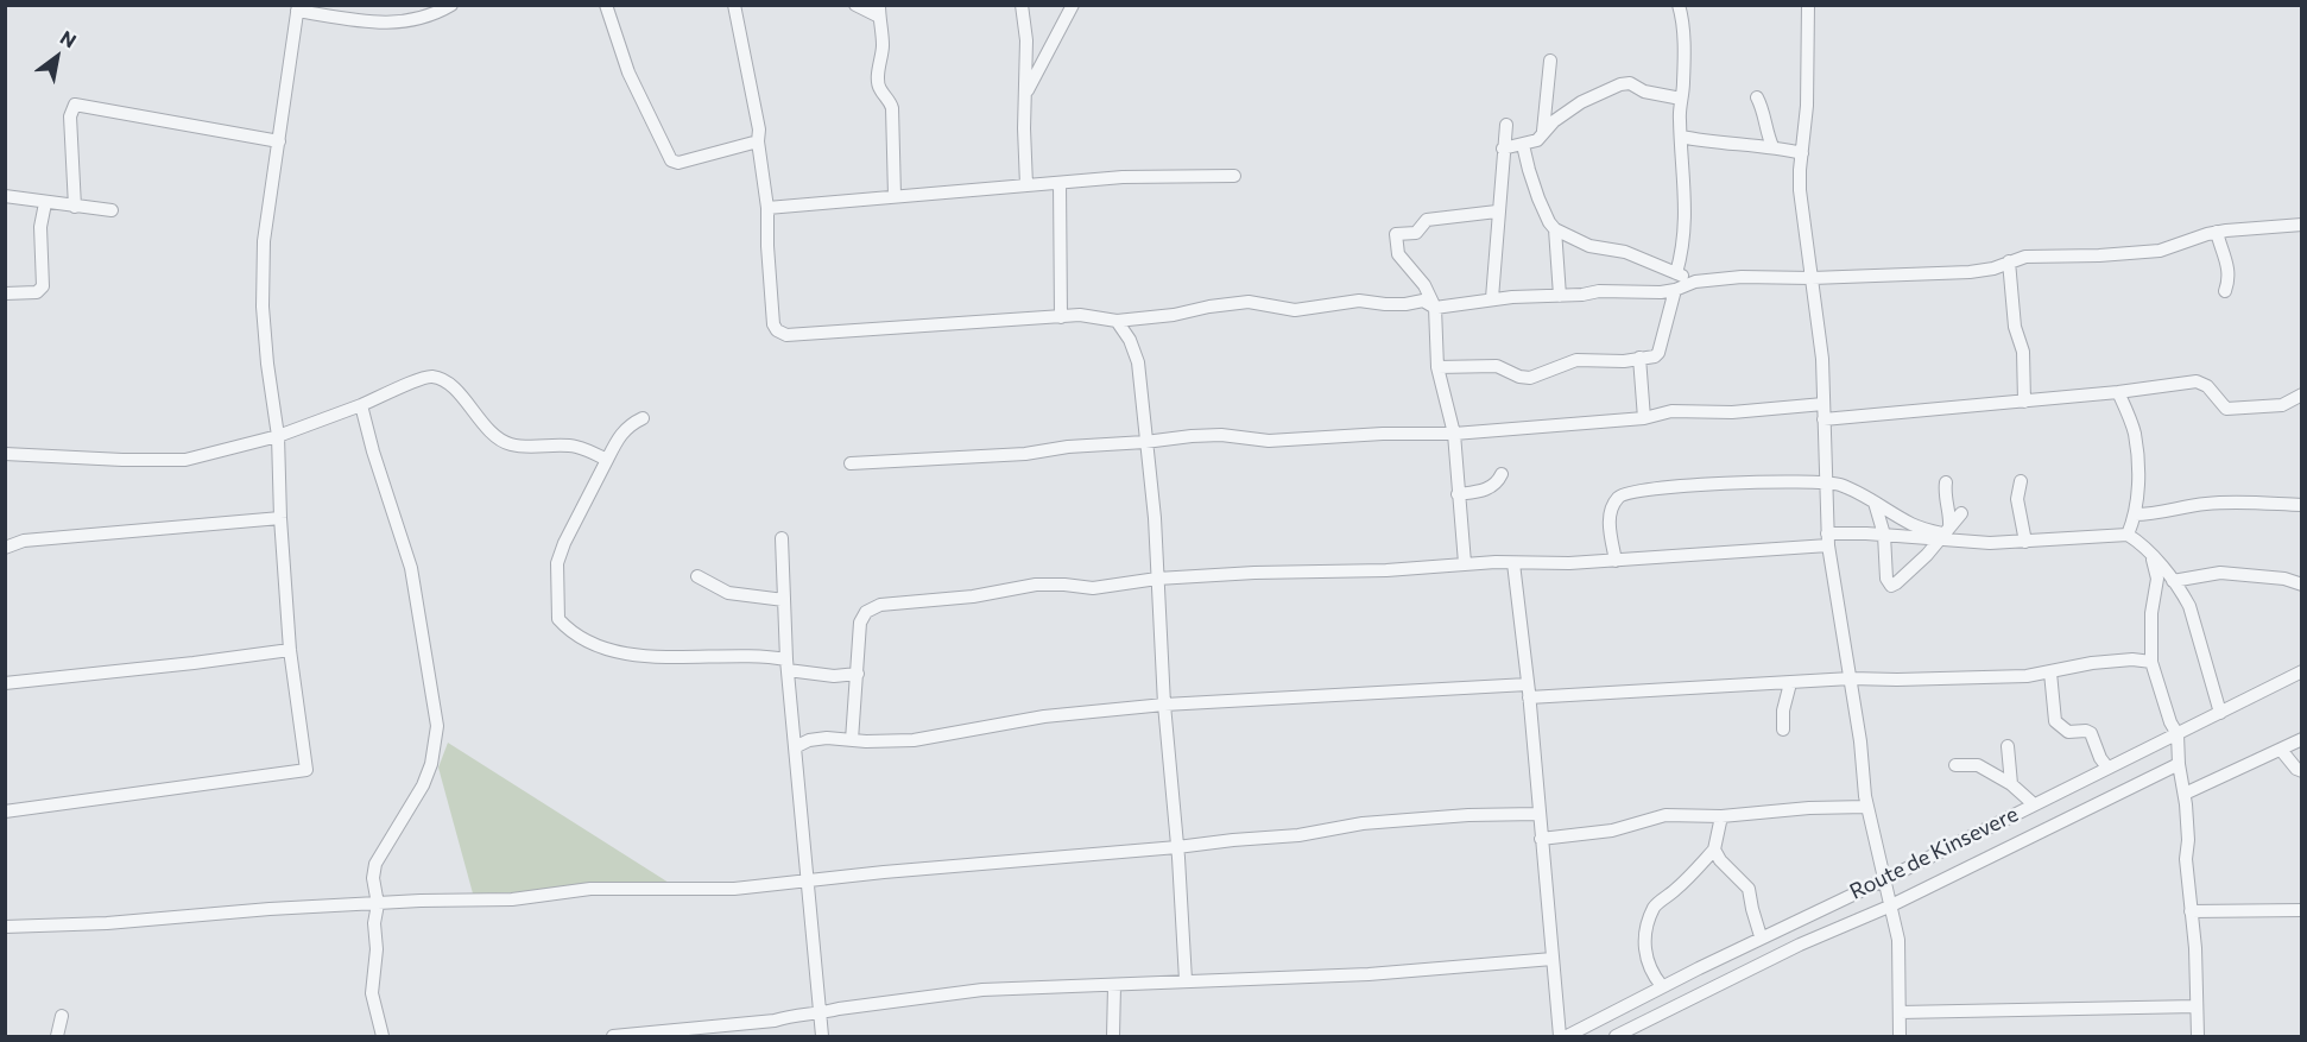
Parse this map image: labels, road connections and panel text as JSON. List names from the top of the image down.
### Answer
{
  "streets": {
    "street": ["Route de Kinsevere"]
  },
  "north": "top right"
}
